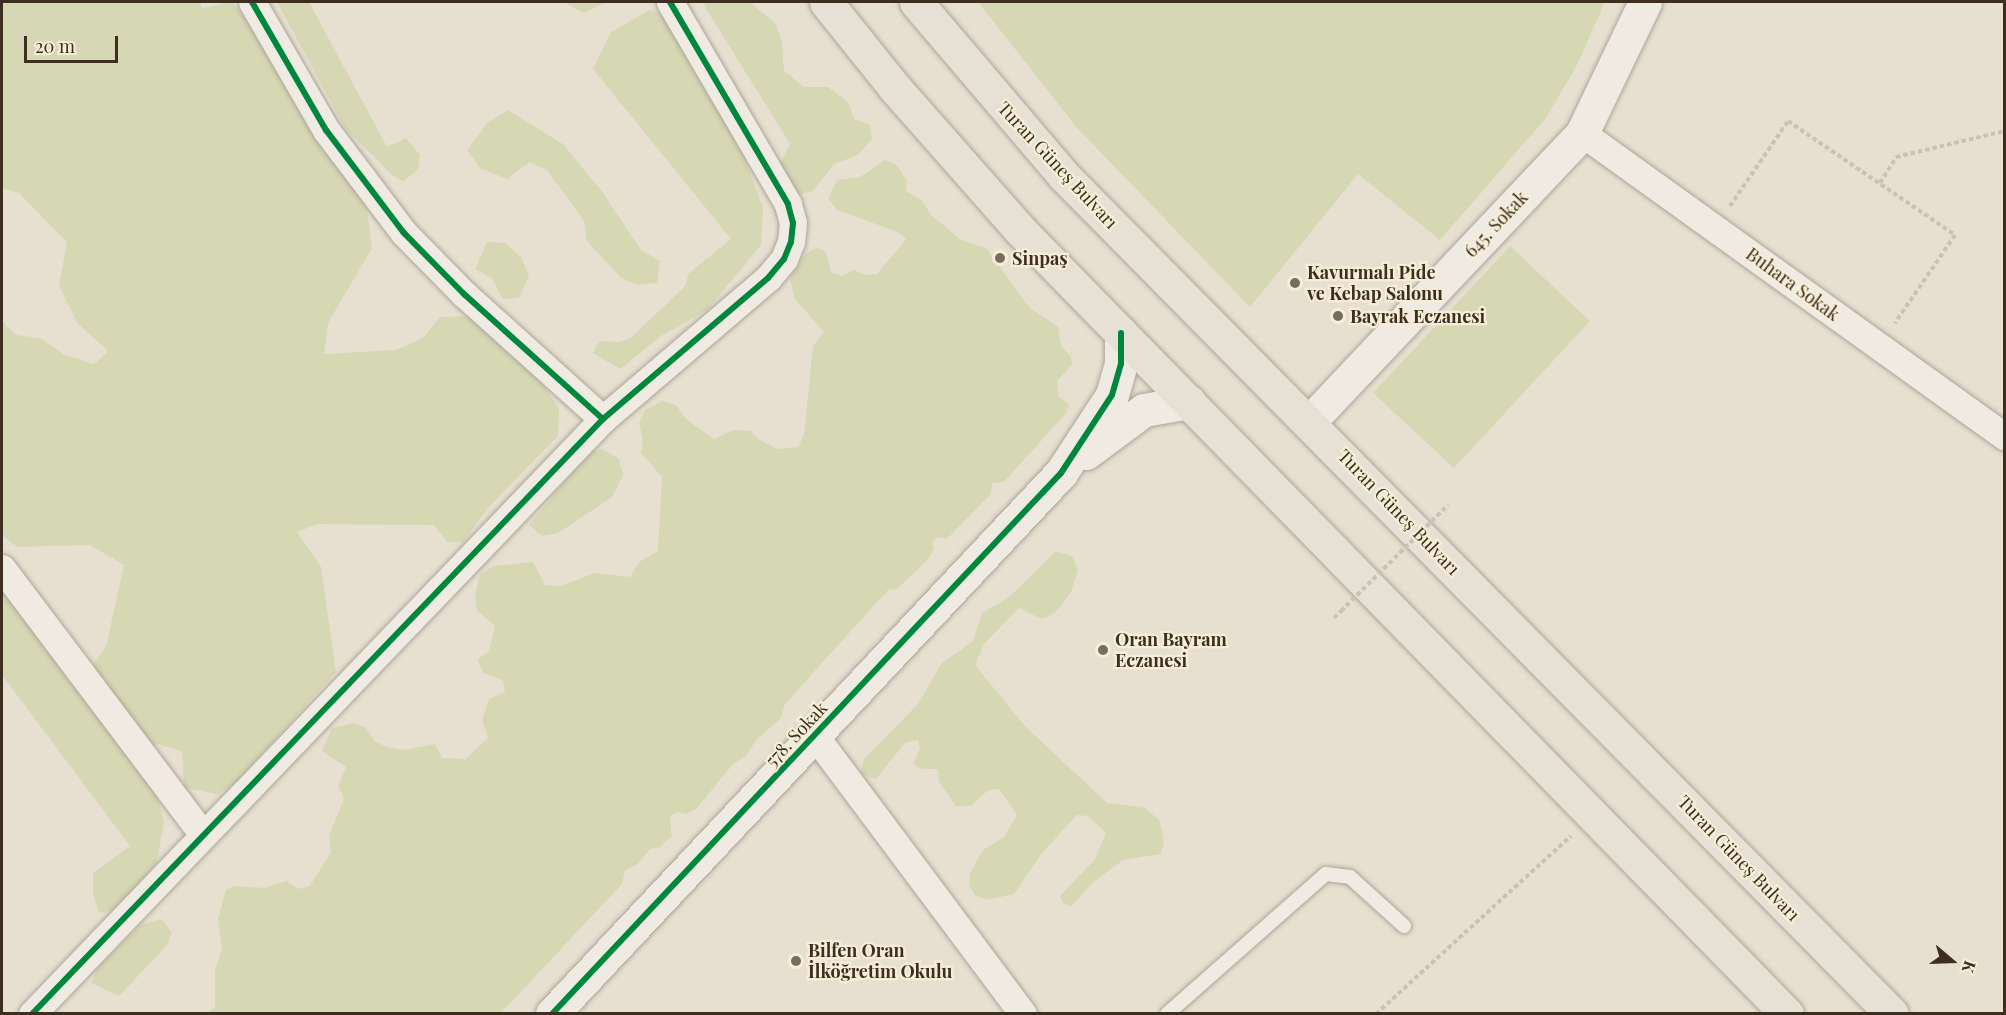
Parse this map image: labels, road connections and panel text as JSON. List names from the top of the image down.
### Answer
{
  "streets": {
    "main road": ["Turan Güneş Bulvarı"],
    "street": ["645. Sokak", "Buhara Sokak", "578. Sokak"]
  },
  "crossings": [
    ["Turan Güneş Bulvarı", "645. Sokak"],
    ["645. Sokak", "Buhara Sokak"]
  ],
  "places": [
    "Sinpaş",
    "Kavurmalı Pide ve Kebap Salonu",
    "Bayrak Eczanesi",
    "Oran Bayram Eczanesi",
    "Bilfen Oran İlköğretim Okulu"
  ],
  "scale_bar": "20 m",
  "north": "right"
}
